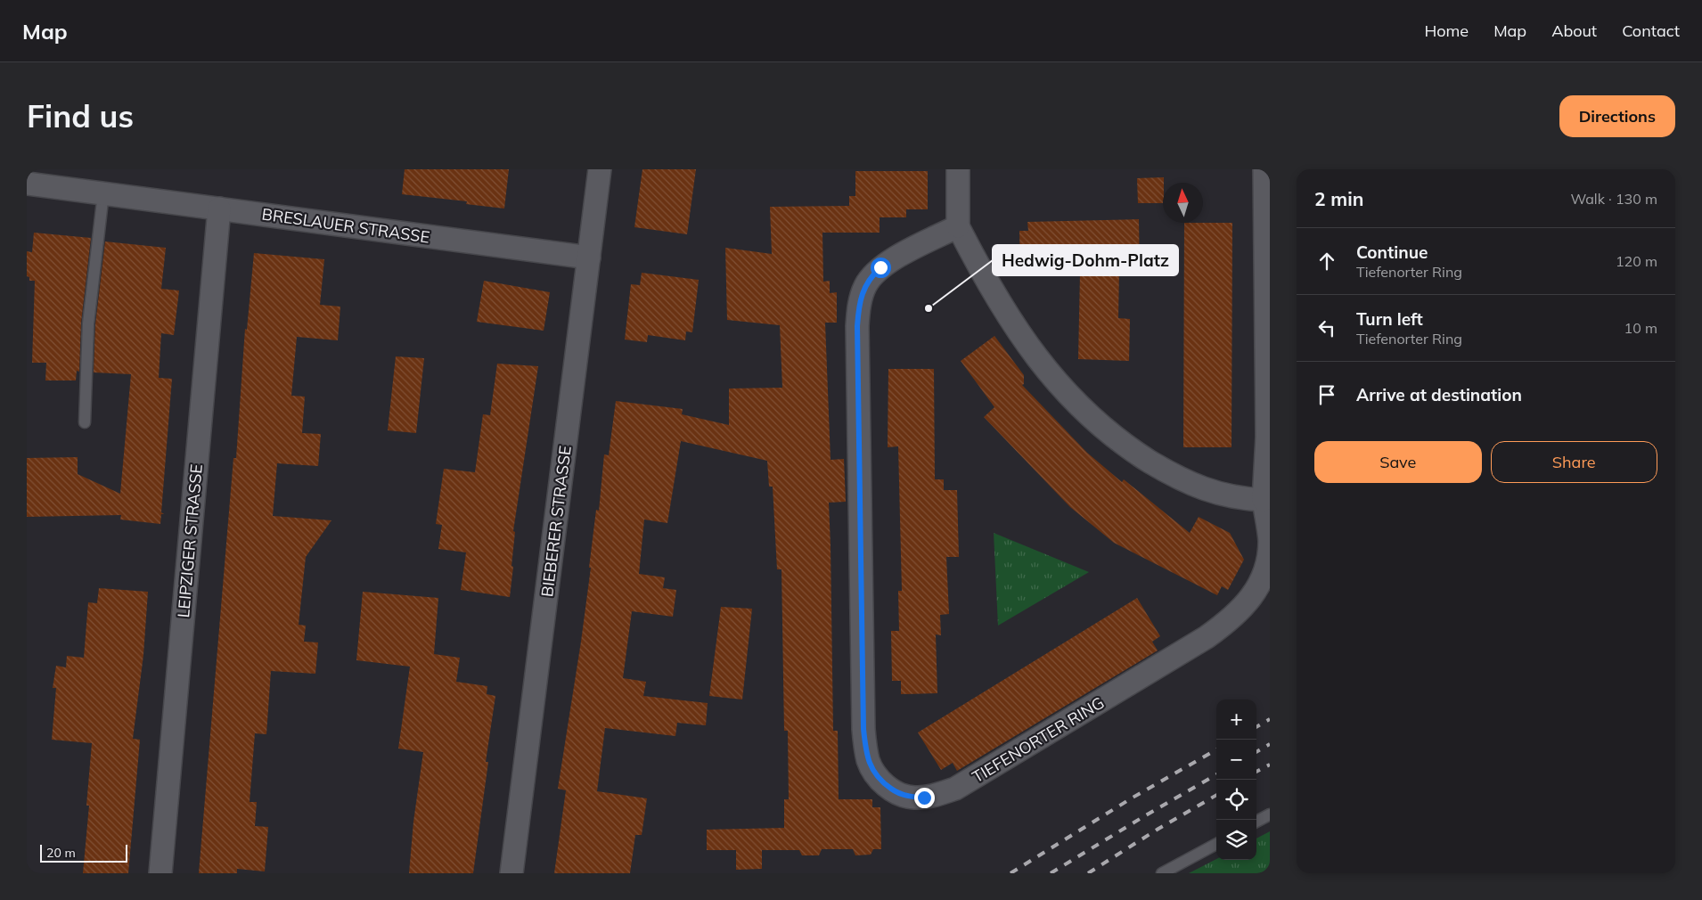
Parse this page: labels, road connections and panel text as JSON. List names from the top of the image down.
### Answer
{
  "streets": {
    "street": [
      "BRESLAUER STRASSE",
      "BIEBERER STRASSE",
      "LEIPZIGER STRASSE",
      "TIEFENORTER RING"
    ]
  },
  "crossings": [
    ["BRESLAUER STRASSE", "BIEBERER STRASSE"],
    ["BRESLAUER STRASSE", "LEIPZIGER STRASSE"]
  ],
  "places": ["Hedwig-Dohm-Platz"],
  "scale_bar": "20 m",
  "north": "top",
  "page": {
    "header": "Map",
    "nav": [
      "Home",
      "Map",
      "About",
      "Contact"
    ],
    "buttons": [
      "Directions",
      ["Save", "Share"]
    ],
    "title": "Find us",
    "heading": ["2 min", "Walk · 130 m"],
    "list": [
      ["Continue", "Tiefenorter Ring", "120 m"],
      ["Turn left", "Tiefenorter Ring", "10 m"],
      "Arrive at destination"
    ],
    "map_buttons": ["+", "−"],
    "scale": "20 m"
  }
}
